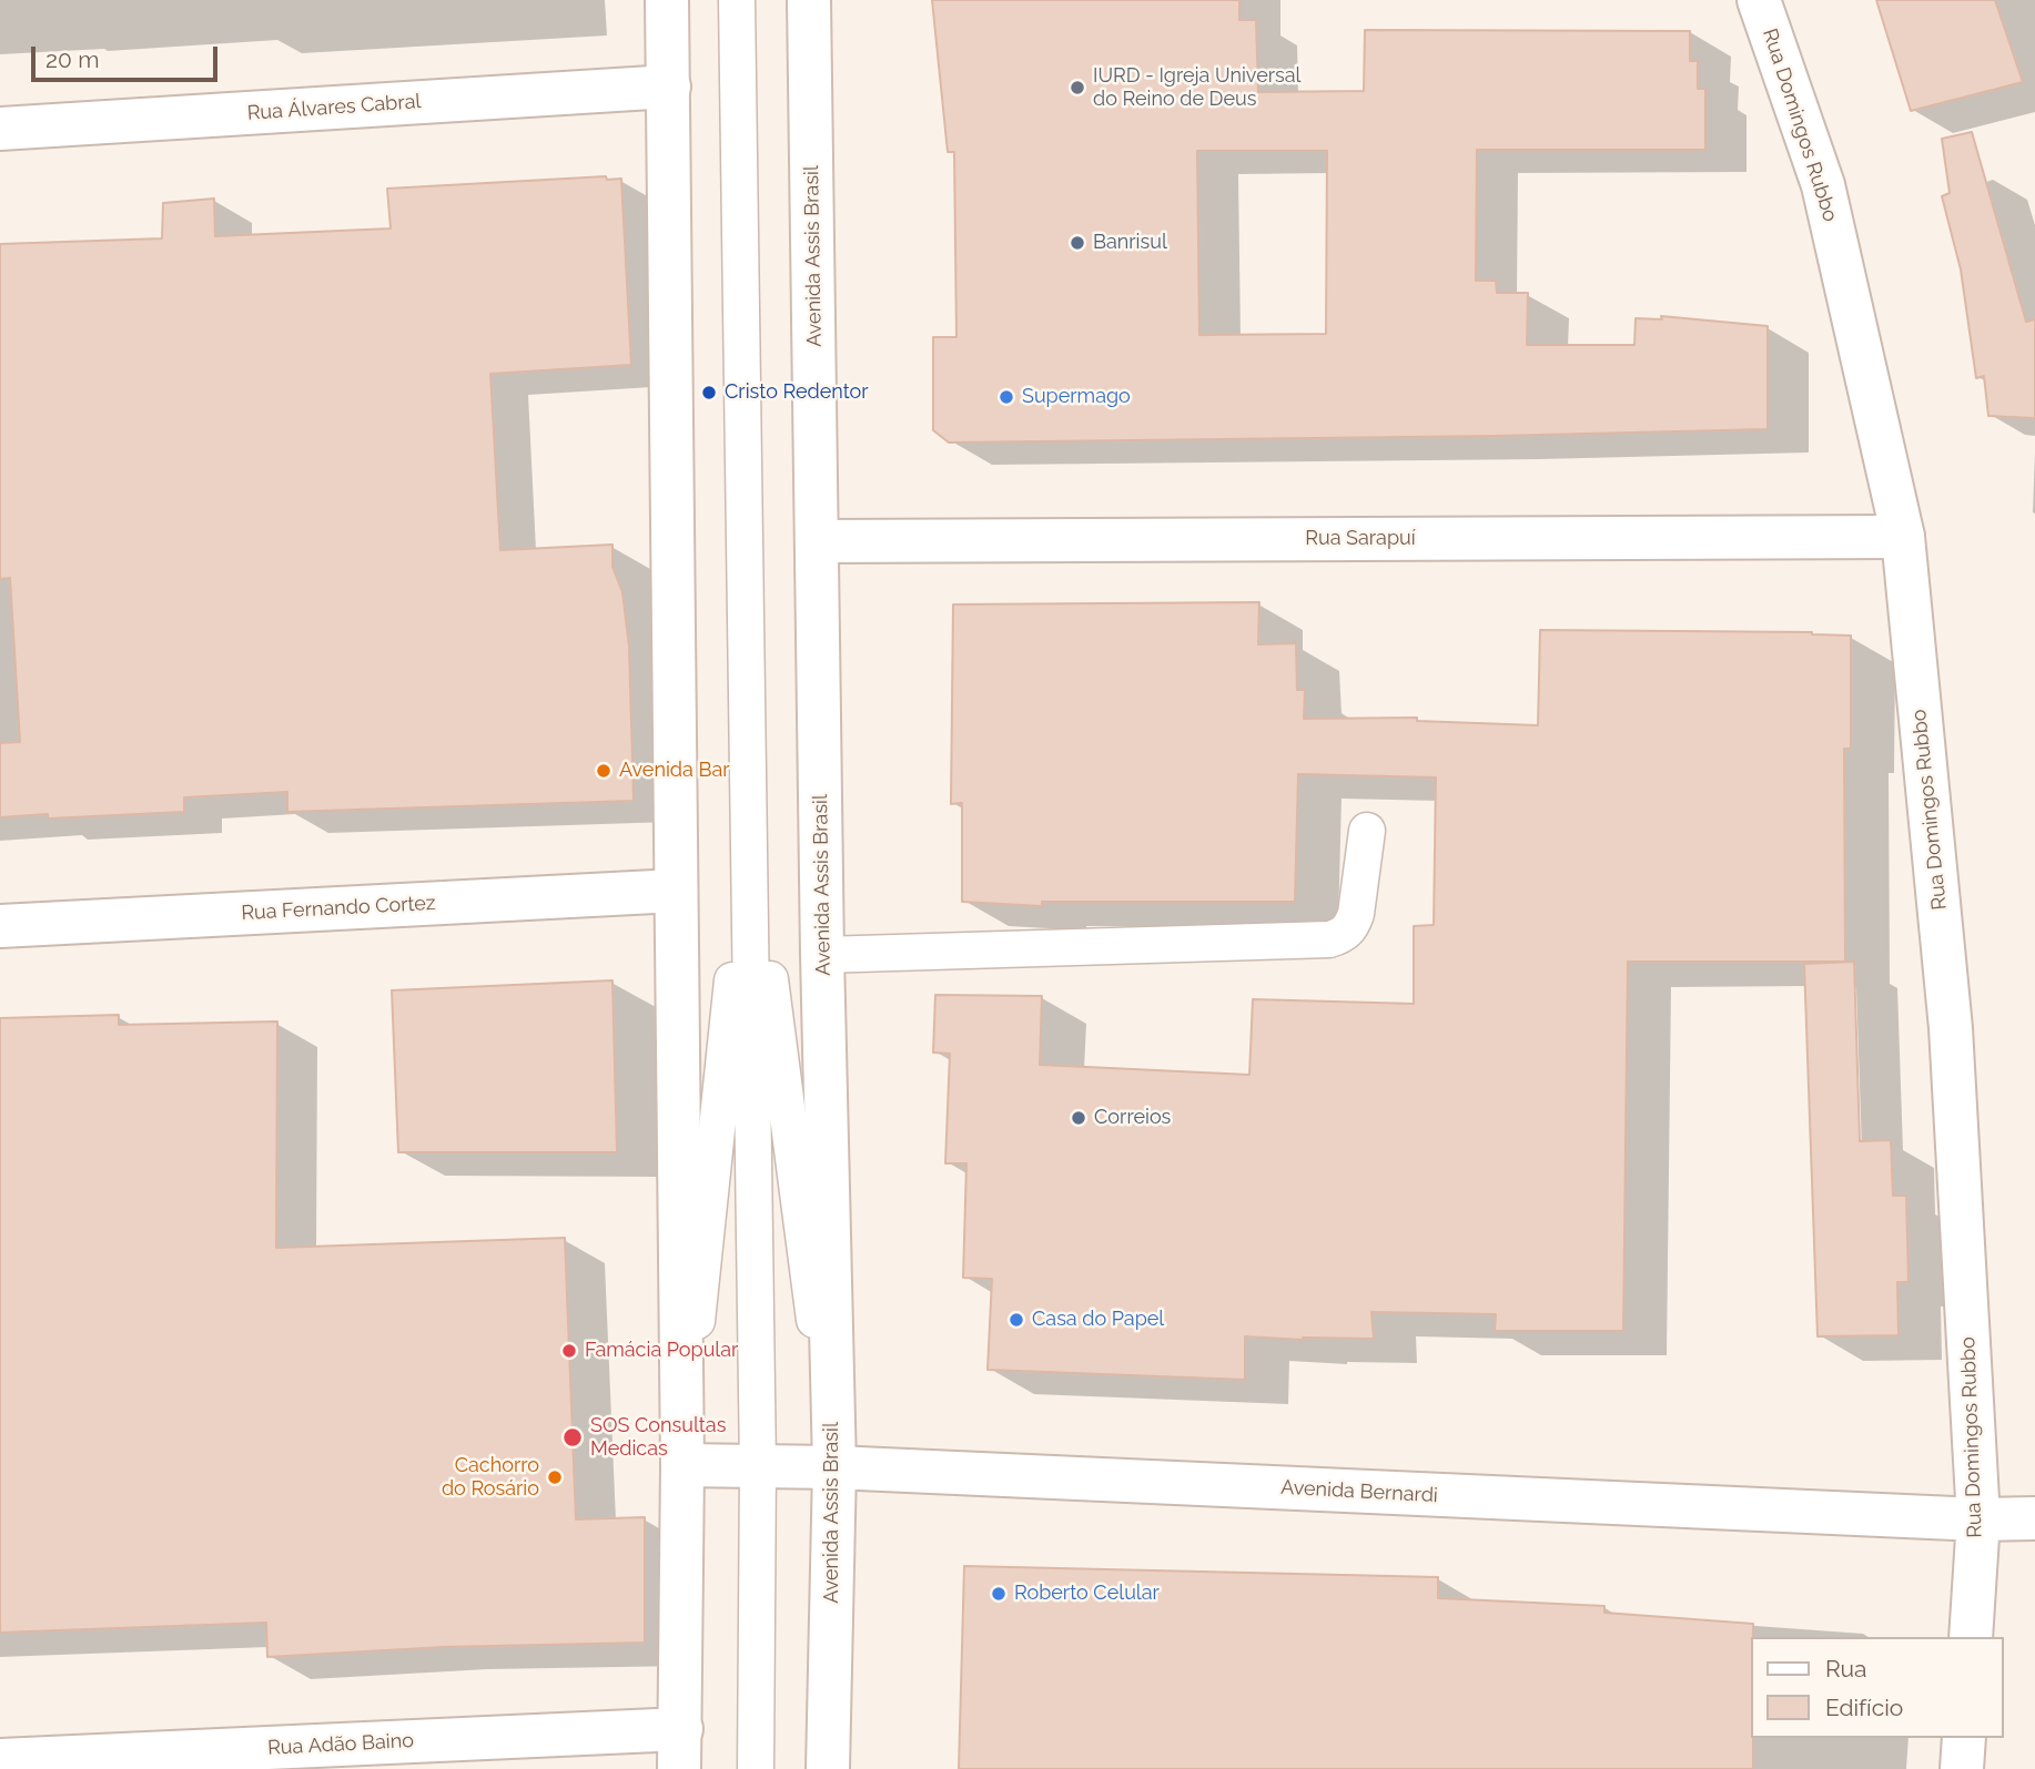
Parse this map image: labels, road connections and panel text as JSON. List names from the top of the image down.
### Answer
{
  "streets": {
    "street": [
      "Rua Álvares Cabral",
      "Rua Domingos Rubbo",
      "Avenida Assis Brasil",
      "Rua Sarapuí",
      "Rua Fernando Cortez",
      "Avenida Bernardi",
      "Rua Adão Baino"
    ]
  },
  "crossings": [
    ["Rua Domingos Rubbo", "Rua Sarapuí"],
    ["Rua Domingos Rubbo", "Avenida Bernardi"],
    ["Avenida Assis Brasil", "Rua Sarapuí"],
    ["Avenida Assis Brasil", "Avenida Bernardi"]
  ],
  "places": [
    "IURD - Igreja Universal do Reino de Deus",
    "Banrisul",
    "Cristo Redentor",
    "Supermago",
    "Avenida Bar",
    "Correios",
    "Casa do Papel",
    "Famácia Popular",
    "SOS Consultas Medicas",
    "Cachorro do Rosário",
    "Roberto Celular"
  ],
  "legend": ["Rua", "Edifício"],
  "scale_bar": "20 m"
}
